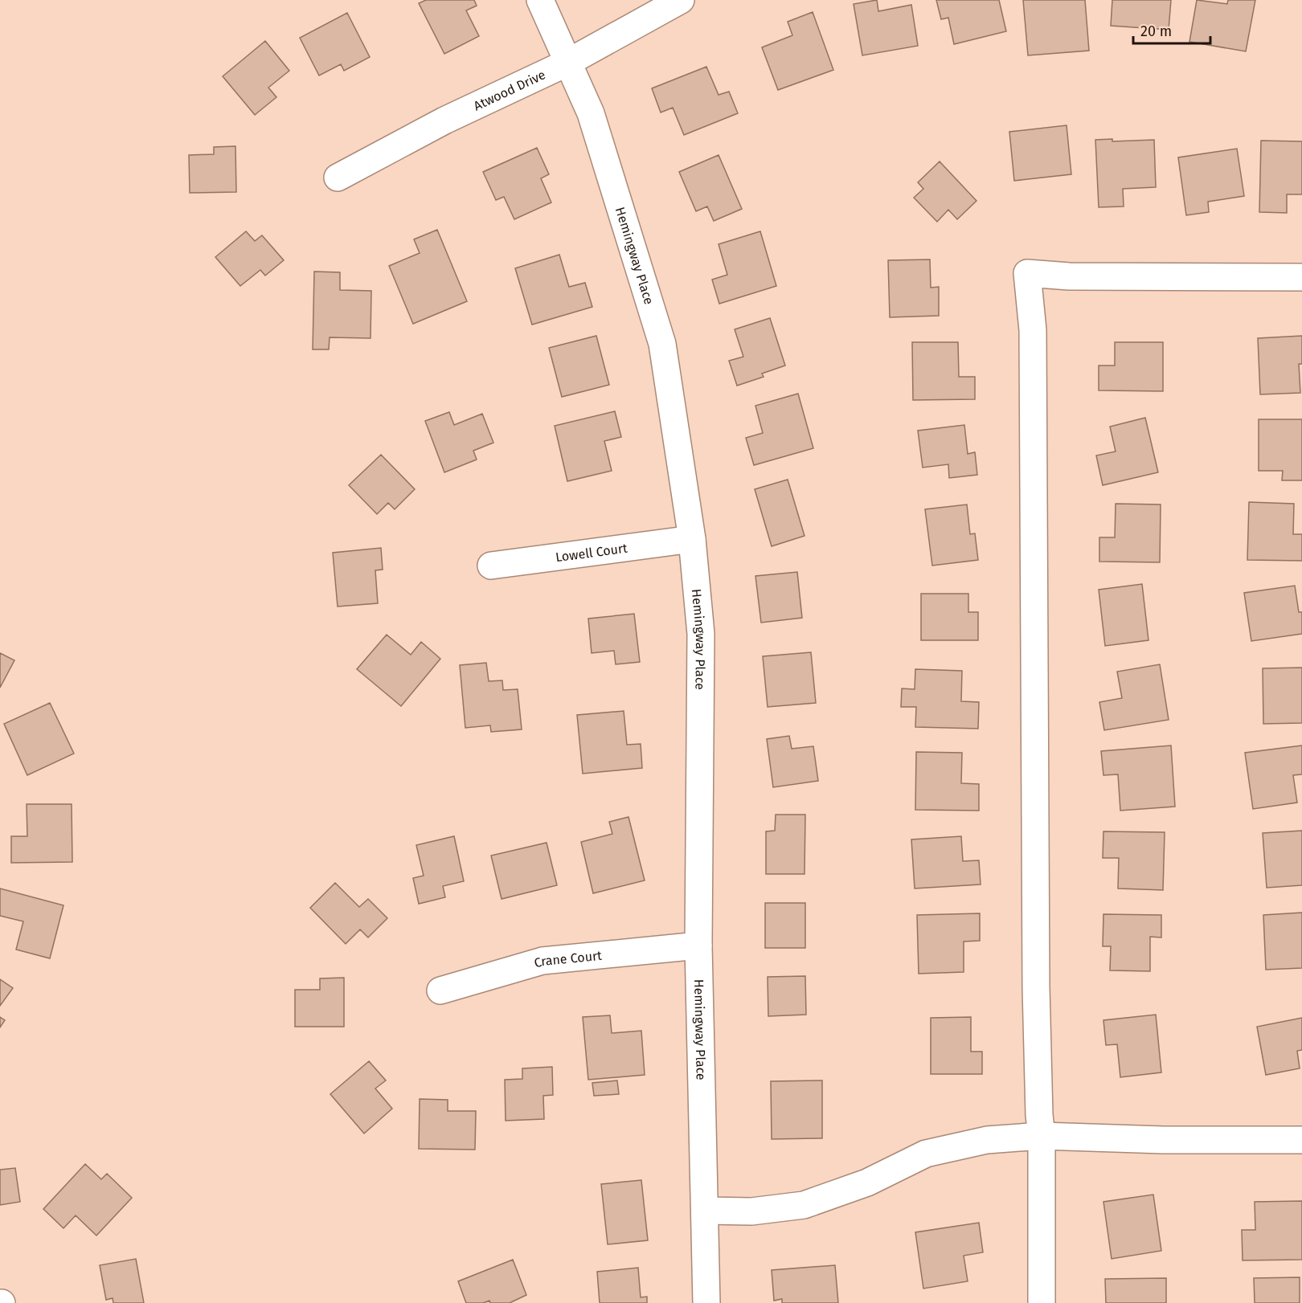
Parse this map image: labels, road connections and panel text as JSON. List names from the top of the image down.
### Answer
{
  "streets": {
    "street": [
      "Atwood Drive",
      "Hemingway Place",
      "Lowell Court",
      "Crane Court"
    ]
  },
  "crossings": [
    ["Atwood Drive", "Hemingway Place"],
    ["Hemingway Place", "Lowell Court"],
    ["Hemingway Place", "Crane Court"]
  ],
  "scale_bar": "20 m"
}
